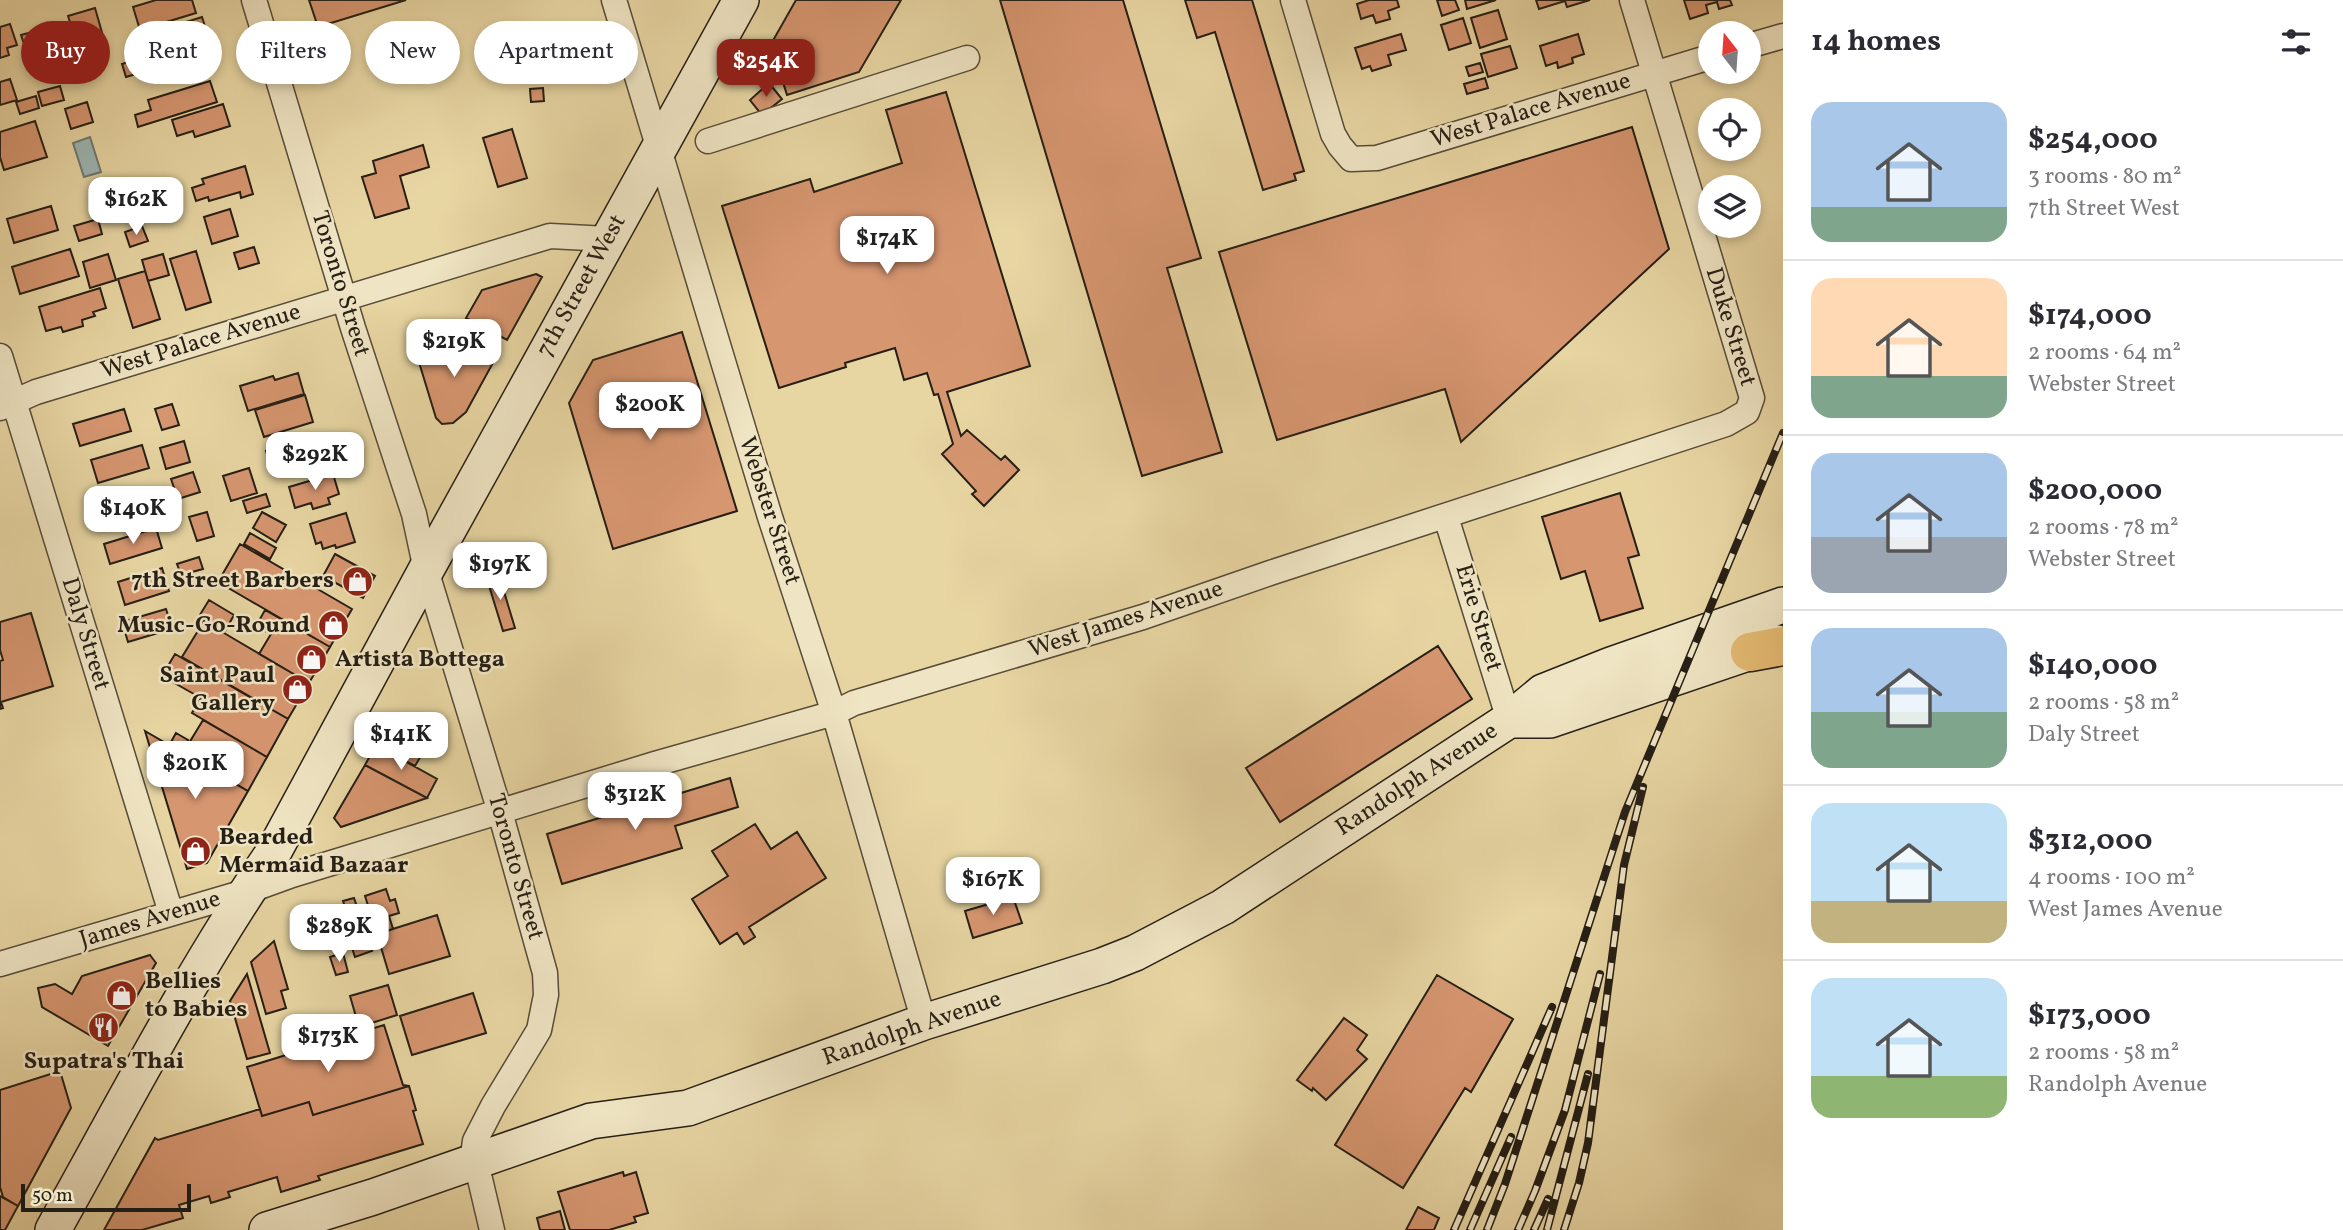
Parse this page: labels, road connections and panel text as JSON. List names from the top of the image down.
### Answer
{
  "streets": {
    "street": [
      "West Palace Avenue",
      "Toronto Street",
      "7th Street West",
      "Duke Street",
      "Webster Street",
      "Erie Street",
      "West James Avenue",
      "Daly Street",
      "Randolph Avenue",
      "James Avenue"
    ]
  },
  "crossings": [
    ["West Palace Avenue", "Toronto Street"],
    ["West Palace Avenue", "7th Street West"],
    ["West Palace Avenue", "Duke Street"],
    ["West Palace Avenue", "Daly Street"],
    ["Toronto Street", "7th Street West"],
    ["Toronto Street", "West James Avenue"],
    ["Toronto Street", "Randolph Avenue"],
    ["Toronto Street", "James Avenue"],
    ["7th Street West", "Webster Street"],
    ["7th Street West", "James Avenue"],
    ["Duke Street", "West James Avenue"],
    ["Webster Street", "West James Avenue"],
    ["Webster Street", "Randolph Avenue"],
    ["Erie Street", "West James Avenue"],
    ["Erie Street", "Randolph Avenue"],
    ["West James Avenue", "James Avenue"],
    ["Daly Street", "James Avenue"]
  ],
  "places": {
    "shop": [
      "7th Street Barbers",
      "Music-Go-Round",
      "Artista Bottega",
      "Saint Paul Gallery",
      "Bearded Mermaid Bazaar",
      "Bellies to Babies"
    ],
    "restaurant": ["Supatra's Thai"]
  },
  "scale_bar": "50 m",
  "north": "top",
  "page": {
    "heading": "14 homes",
    "chip": [
      "Buy",
      "Rent",
      "Filters",
      "New",
      "Apartment"
    ],
    "price": [
      "$254K",
      "$162K",
      "$174K",
      "$219K",
      "$200K",
      "$292K",
      "$140K",
      "$197K",
      "$141K",
      "$201K",
      "$312K",
      "$167K",
      "$289K",
      "$173K"
    ],
    "list": [
      {
        "name": "$254,000",
        "note": "3 rooms · 80 m² · 7th Street West"
      },
      {
        "name": "$174,000",
        "note": "2 rooms · 64 m² · Webster Street"
      },
      {
        "name": "$200,000",
        "note": "2 rooms · 78 m² · Webster Street"
      },
      {
        "name": "$140,000",
        "note": "2 rooms · 58 m² · Daly Street"
      },
      {
        "name": "$312,000",
        "note": "4 rooms · 100 m² · West James Avenue"
      },
      {
        "name": "$173,000",
        "note": "2 rooms · 58 m² · Randolph Avenue"
      }
    ],
    "scale": "50 m"
  }
}
